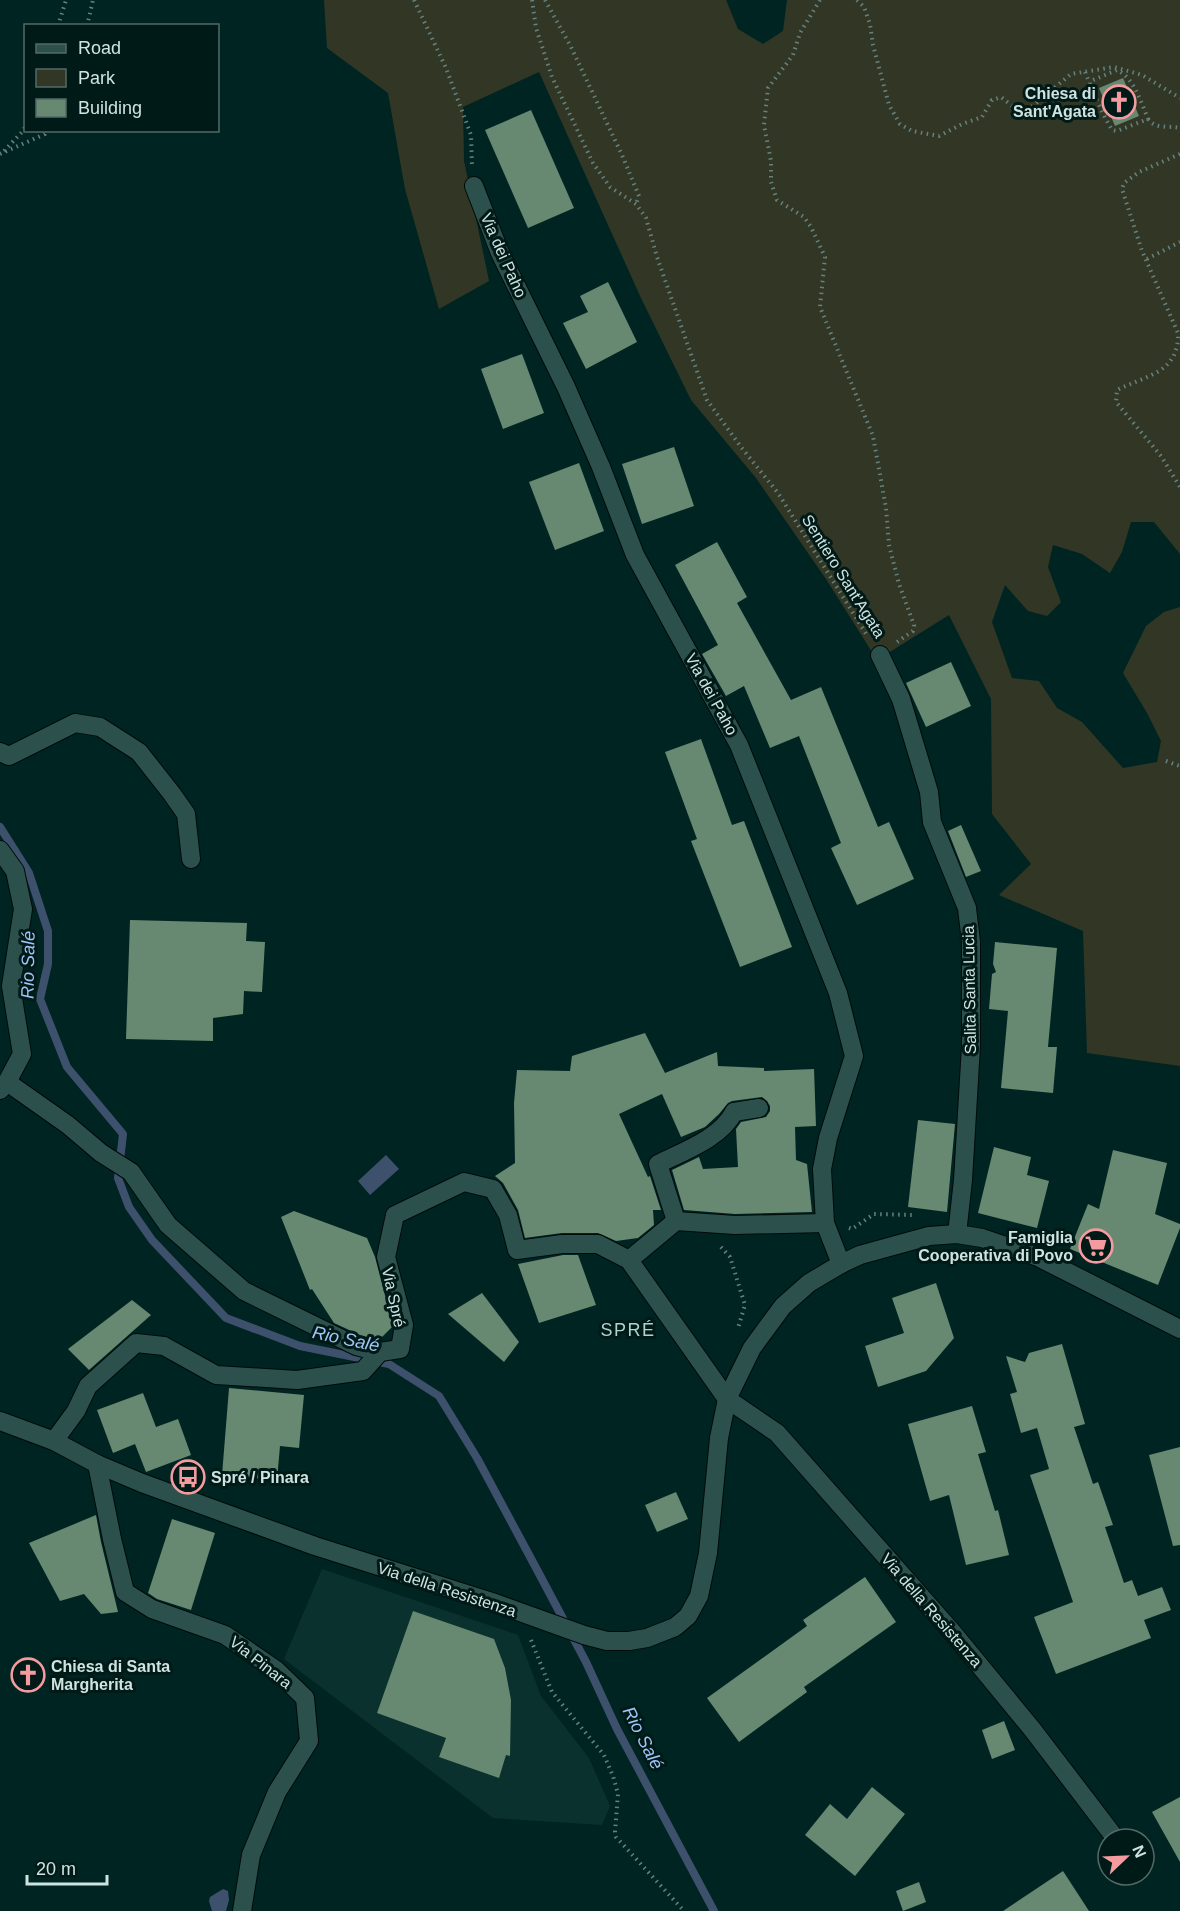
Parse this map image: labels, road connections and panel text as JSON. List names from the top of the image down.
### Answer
{
  "streets": {
    "street": [
      "Via dei Paho",
      "Salita Santa Lucia",
      "Via Spré",
      "Via della Resistenza",
      "Via Pinara"
    ],
    "path": ["Sentiero Sant'Agata"]
  },
  "crossings": [
    ["Sentiero Sant'Agata", "Salita Santa Lucia"],
    ["Salita Santa Lucia", "Via della Resistenza"],
    ["Via della Resistenza", "Via Pinara"]
  ],
  "districts": ["SPRÉ"],
  "water": ["Rio Salé"],
  "places": {
    "church": ["Chiesa di Sant'Agata", "Chiesa di Santa Margherita"],
    "supermarket": ["Famiglia Cooperativa di Povo"],
    "bus stop": ["Spré / Pinara"]
  },
  "legend": ["Road", "Park", "Building"],
  "scale_bar": "20 m",
  "north": "top right"
}
